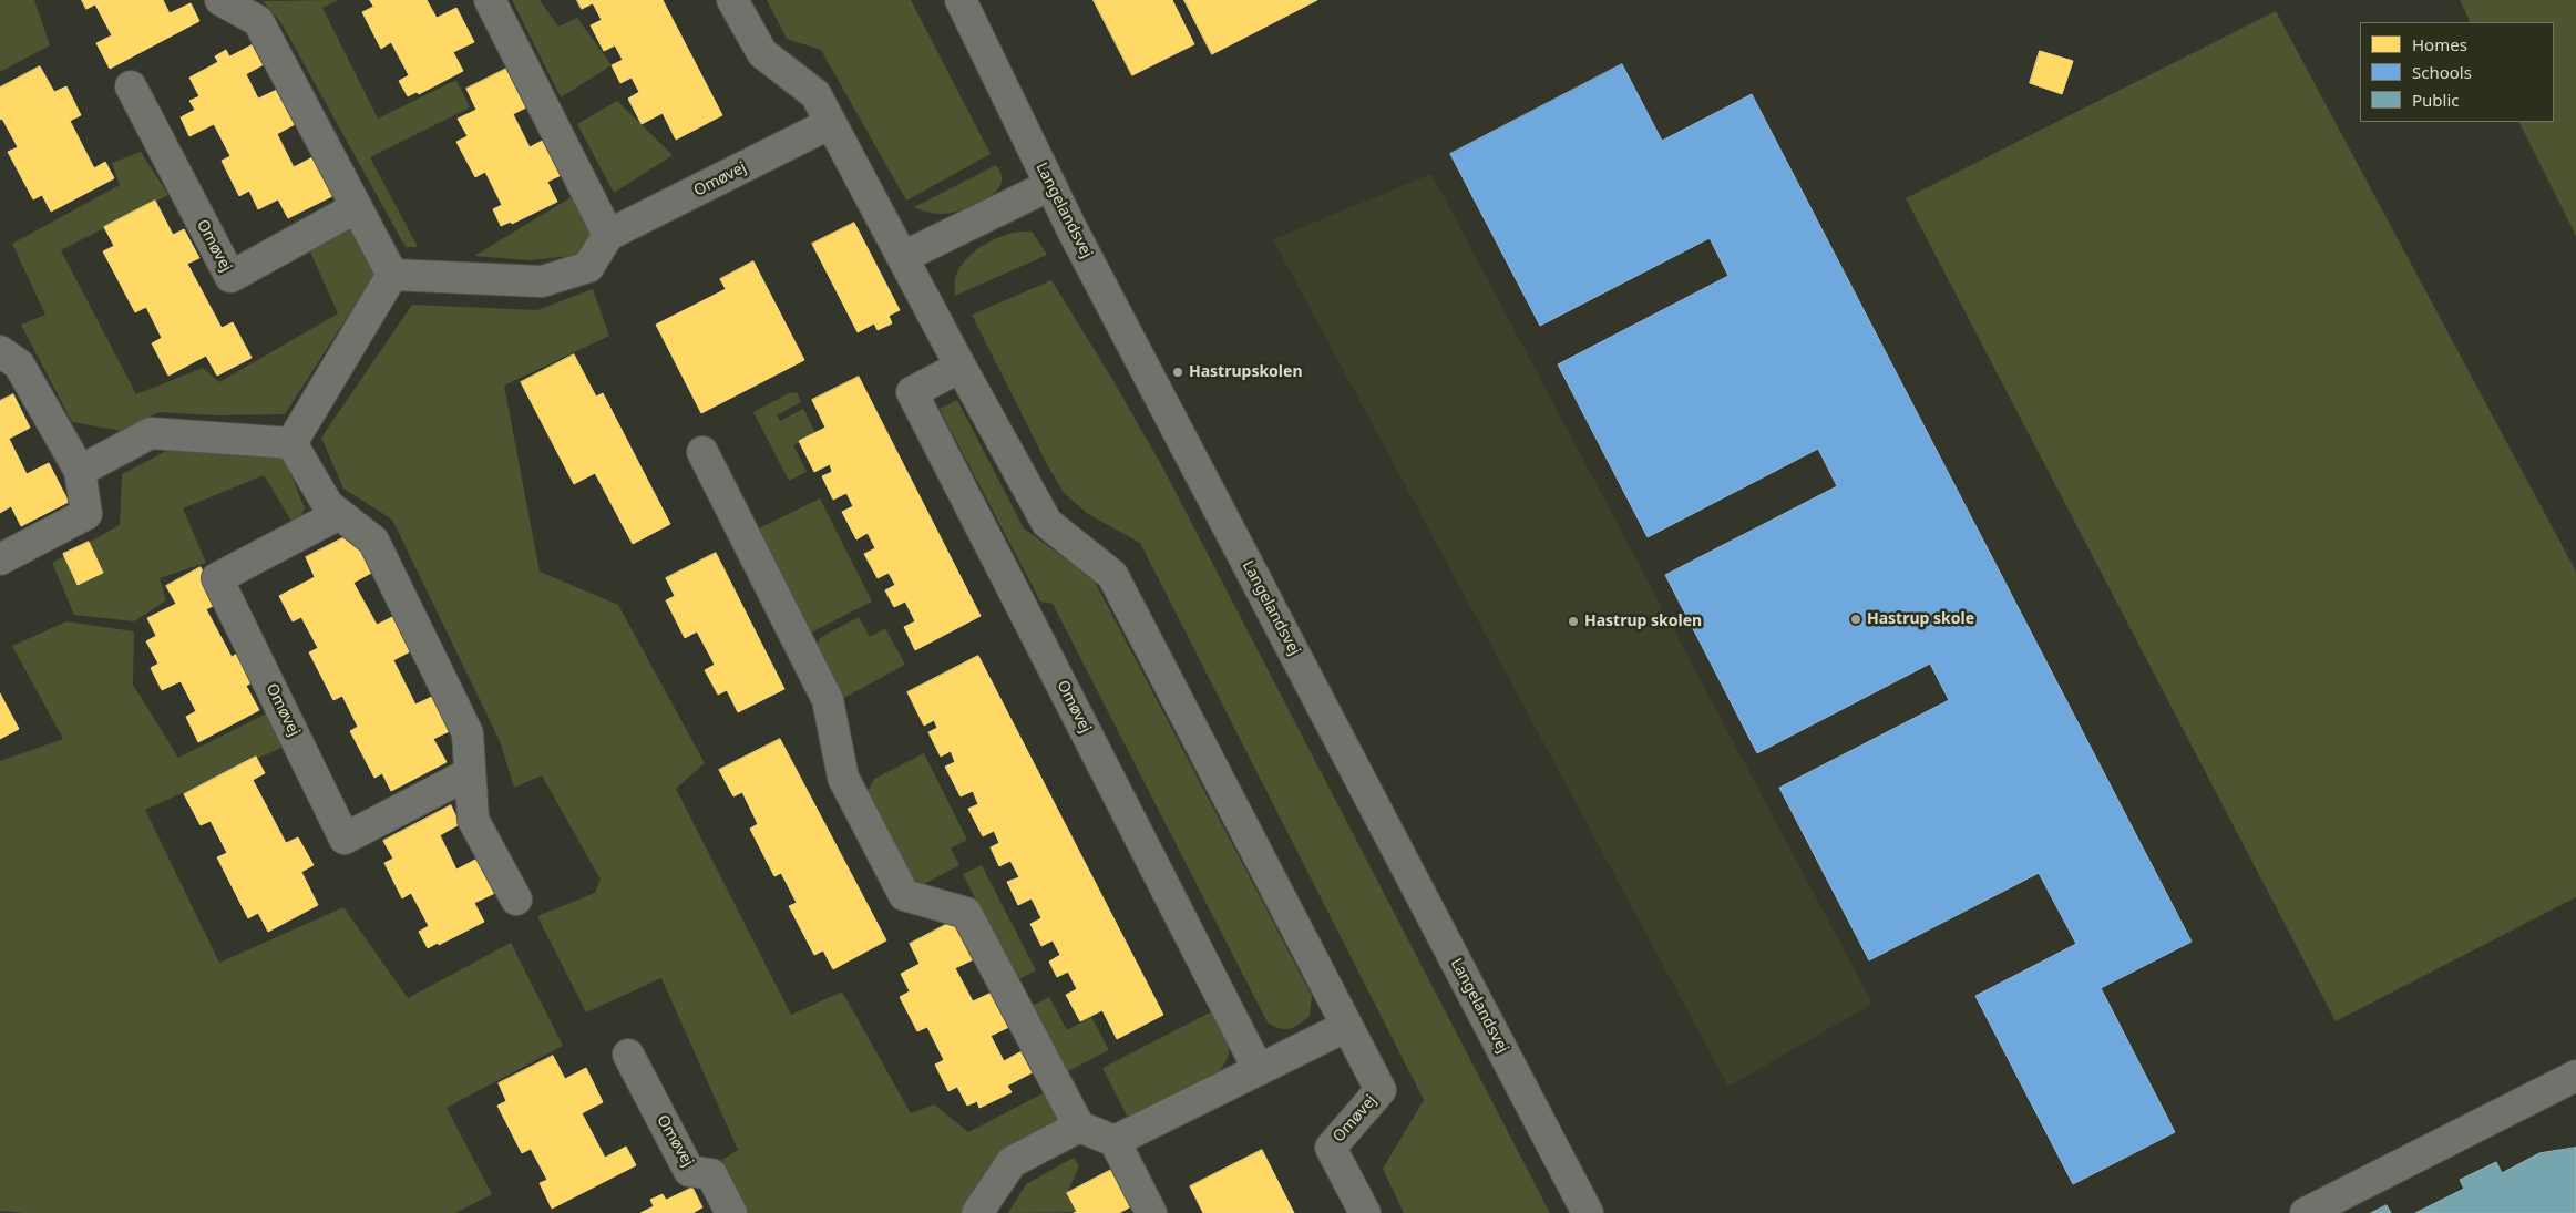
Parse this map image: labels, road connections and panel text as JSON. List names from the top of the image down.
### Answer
{
  "streets": {
    "street": ["Omøvej", "Langelandsvej"]
  },
  "places": ["Hastrupskolen", "Hastrup skole", "Hastrup skolen"],
  "legend": ["Homes", "Schools", "Public"]
}
